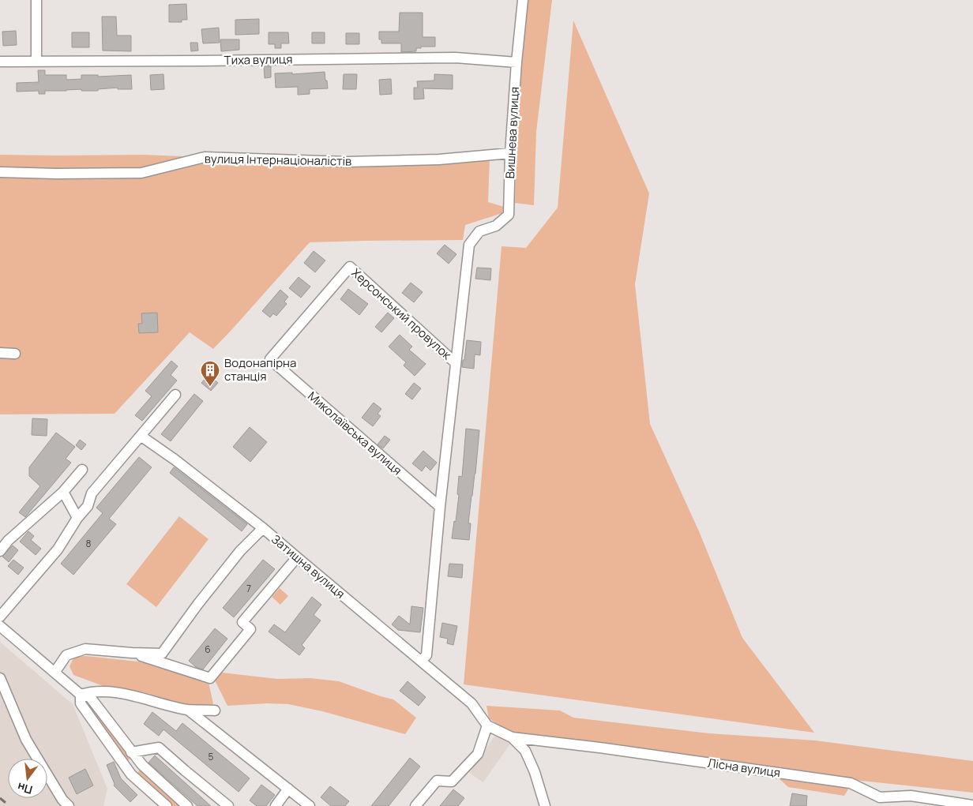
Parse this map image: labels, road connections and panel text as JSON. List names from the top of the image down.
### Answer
{
  "streets": {
    "street": [
      "Тиха вулиця",
      "Вишнева вулиця",
      "вулиця Інтернаціоналістів",
      "Херсонський провулок",
      "Миколаївська вулиця",
      "Затишна вулиця",
      "Лісна вулиця"
    ]
  },
  "crossings": [
    ["Тиха вулиця", "Вишнева вулиця"],
    ["Вишнева вулиця", "вулиця Інтернаціоналістів"],
    ["Вишнева вулиця", "Херсонський провулок"],
    ["Херсонський провулок", "Миколаївська вулиця"]
  ],
  "places": {
    "building": ["Водонапірна станція"]
  },
  "house_numbers": [
    "8",
    "7",
    "6",
    "5"
  ],
  "north": "bottom"
}
